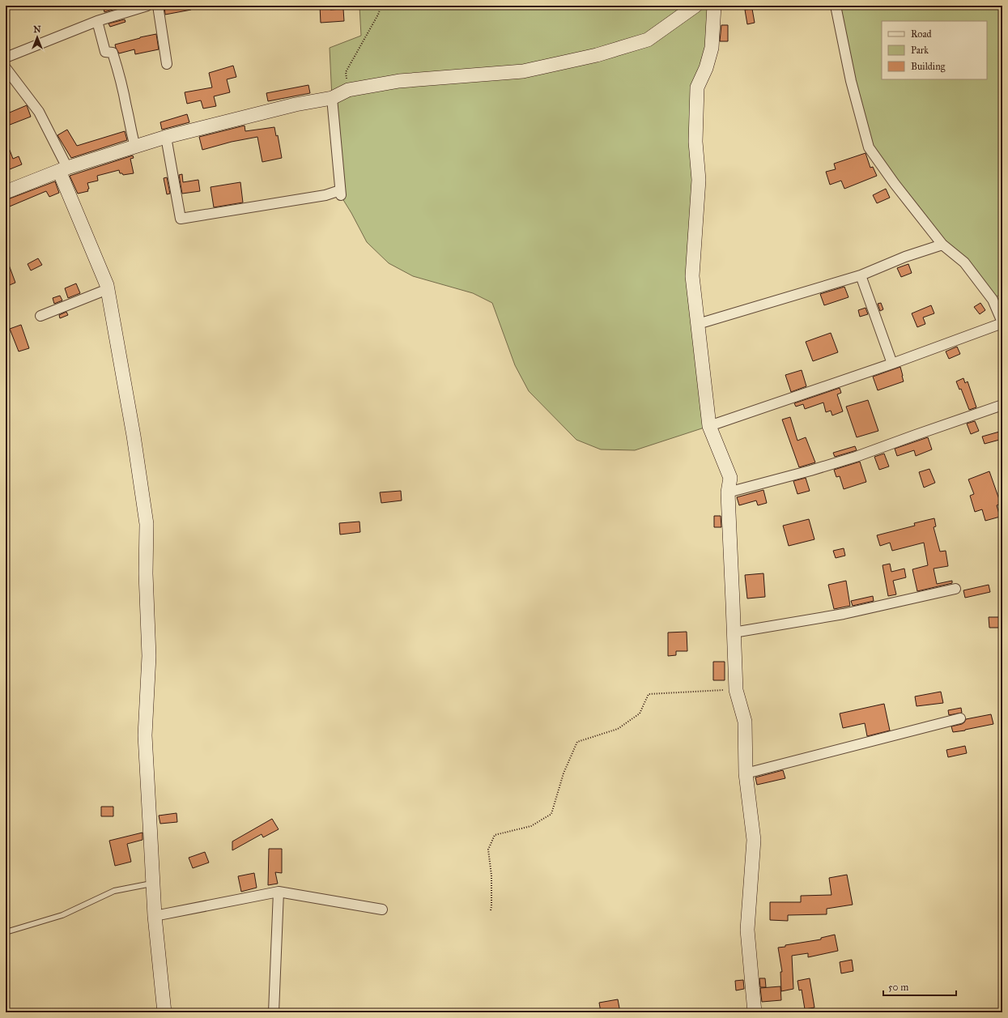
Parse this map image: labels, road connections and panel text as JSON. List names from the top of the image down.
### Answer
{
  "legend": ["Road", "Park", "Building"],
  "scale_bar": "50 m",
  "north": "top"
}
